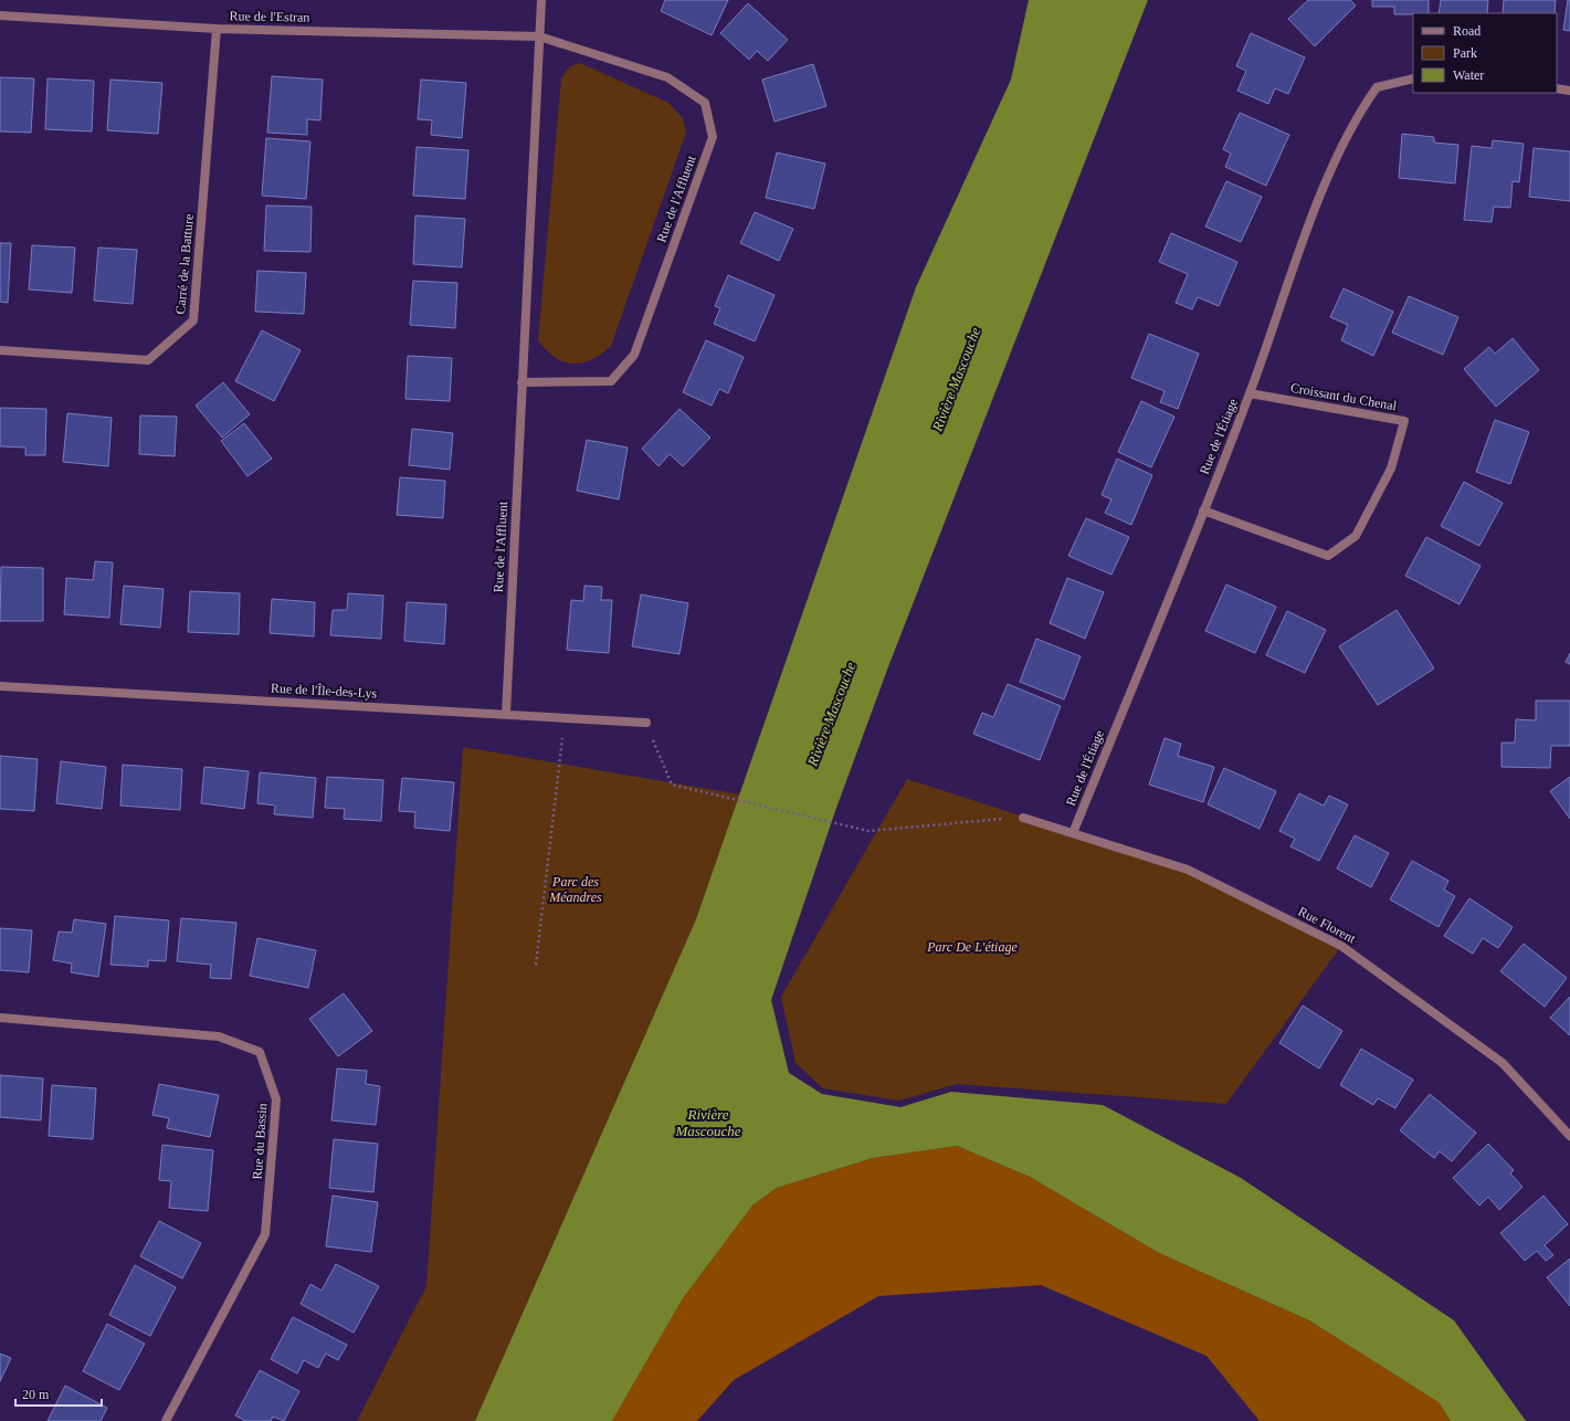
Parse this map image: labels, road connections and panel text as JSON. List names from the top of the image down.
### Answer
{
  "streets": {
    "street": [
      "Rue de l'Estran",
      "Rue de l'Affluent",
      "Carré de la Batture",
      "Croissant du Chenal",
      "Rue de l'Étiage",
      "Rue de l'Île-des-Lys",
      "Rue Florent",
      "Rue du Bassin"
    ]
  },
  "crossings": [
    ["Rue de l'Estran", "Rue de l'Affluent"],
    ["Rue de l'Estran", "Carré de la Batture"],
    ["Rue de l'Affluent", "Rue de l'Île-des-Lys"],
    ["Croissant du Chenal", "Rue de l'Étiage"],
    ["Rue de l'Étiage", "Rue Florent"]
  ],
  "water": ["Rivière Mascouche"],
  "parks": ["Parc des Méandres", "Parc De L'étiage"],
  "legend": ["Road", "Park", "Water"],
  "scale_bar": "20 m"
}
